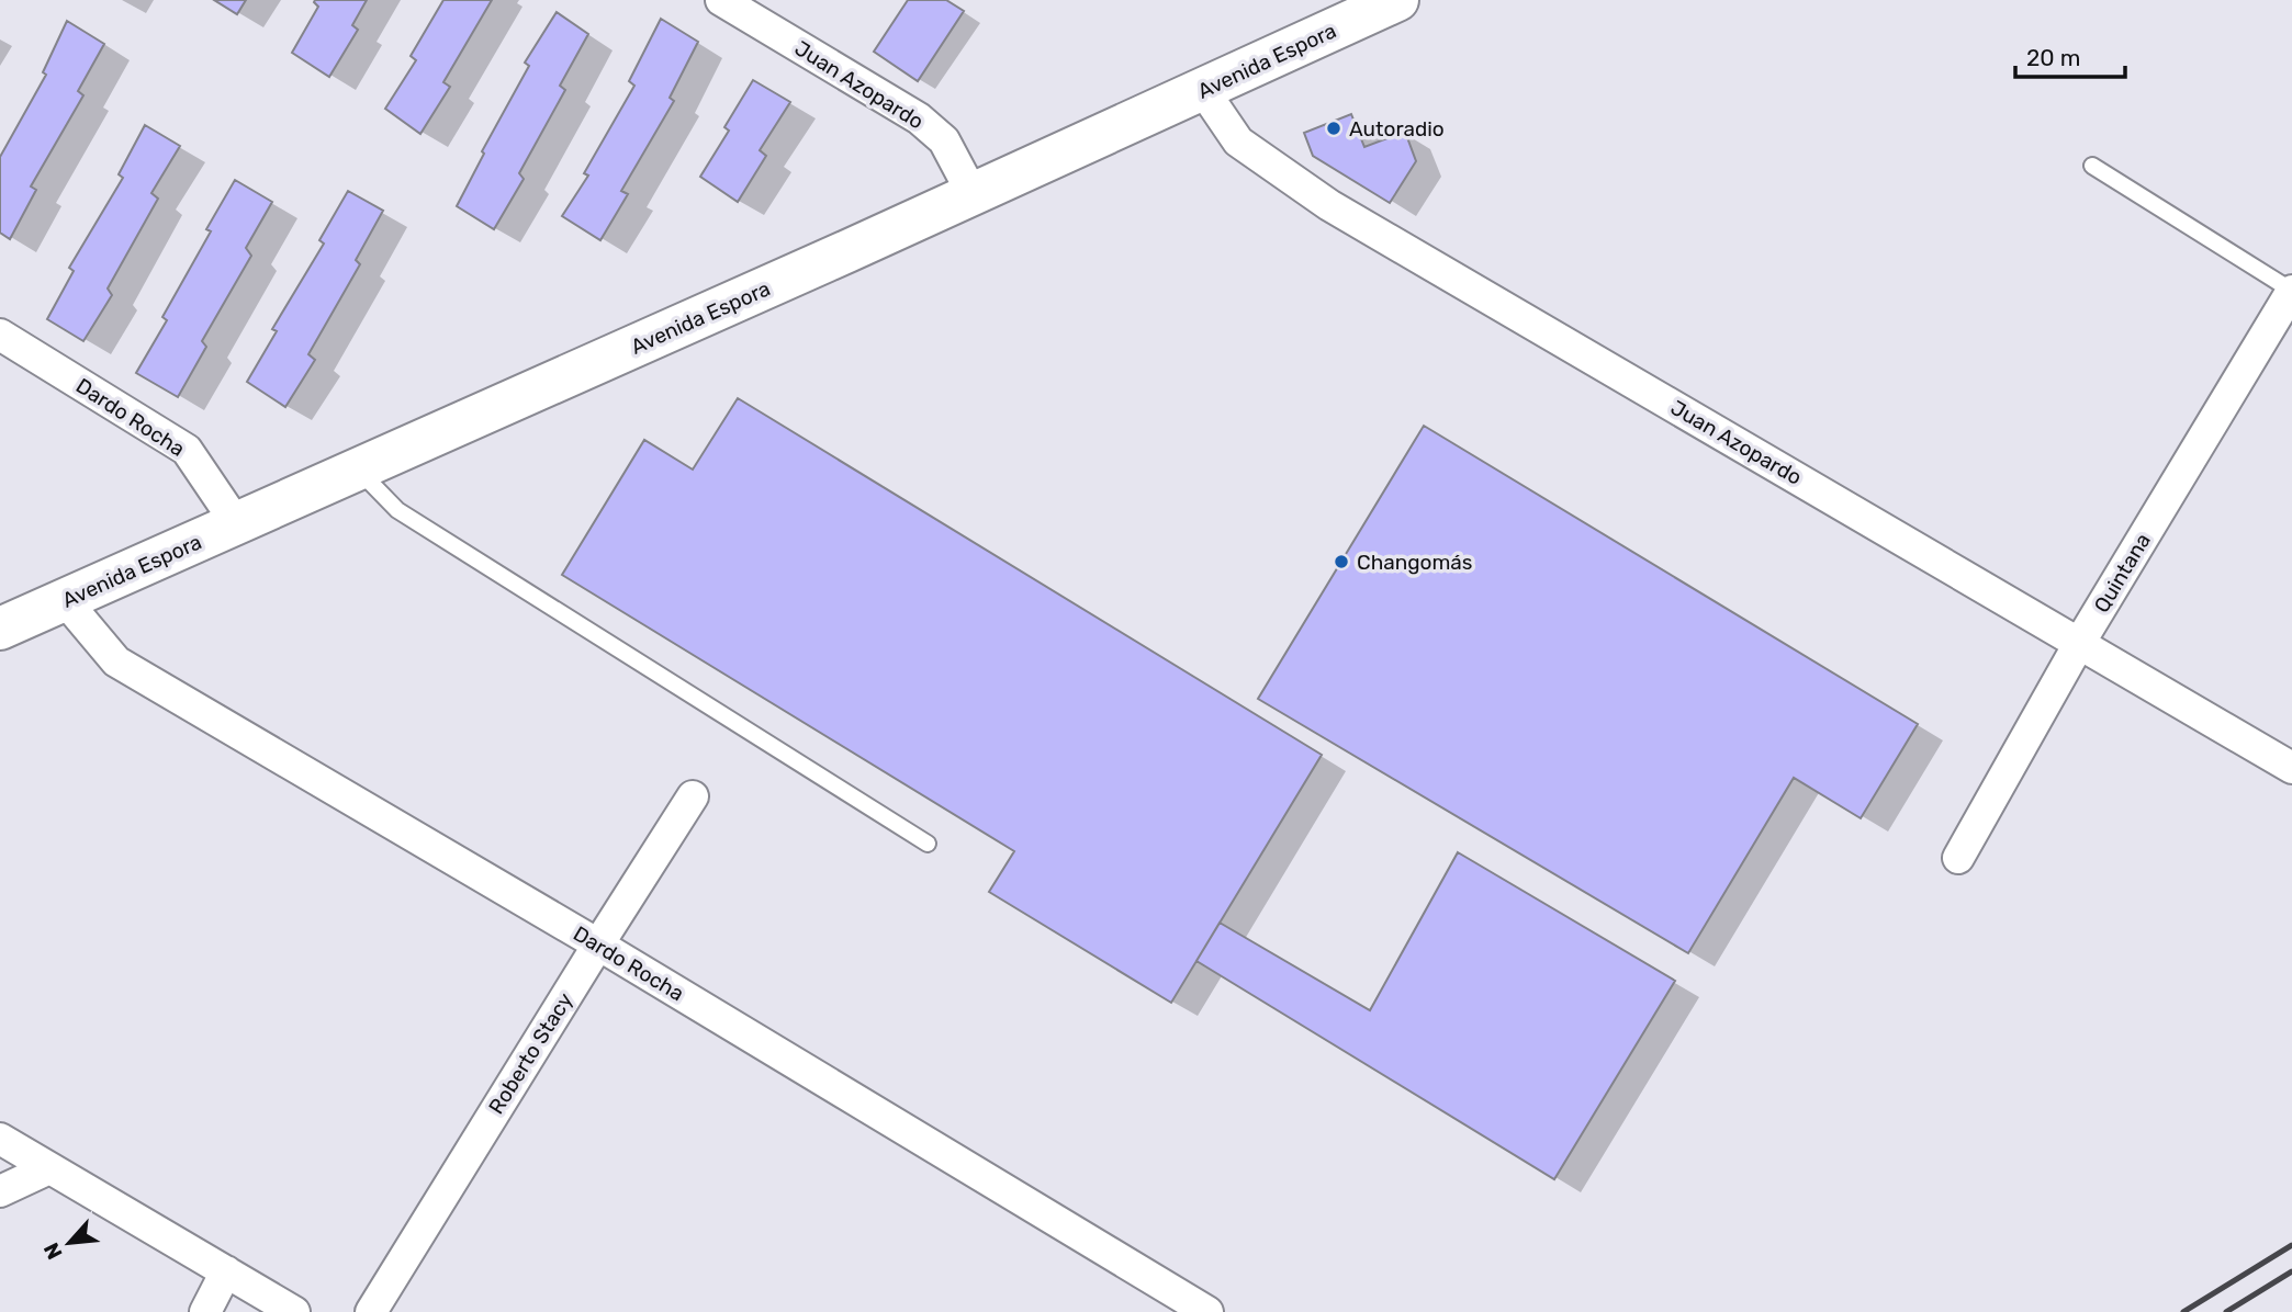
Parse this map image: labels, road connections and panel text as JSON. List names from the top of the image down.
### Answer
{
  "streets": {
    "main road": ["Avenida Espora"],
    "street": [
      "Juan Azopardo",
      "Dardo Rocha",
      "Quintana",
      "Roberto Stacy"
    ]
  },
  "crossings": [
    ["Avenida Espora", "Juan Azopardo"],
    ["Avenida Espora", "Dardo Rocha"],
    ["Juan Azopardo", "Quintana"],
    ["Dardo Rocha", "Roberto Stacy"]
  ],
  "places": ["Autoradio", "Changomás"],
  "scale_bar": "20 m",
  "north": "bottom left"
}
